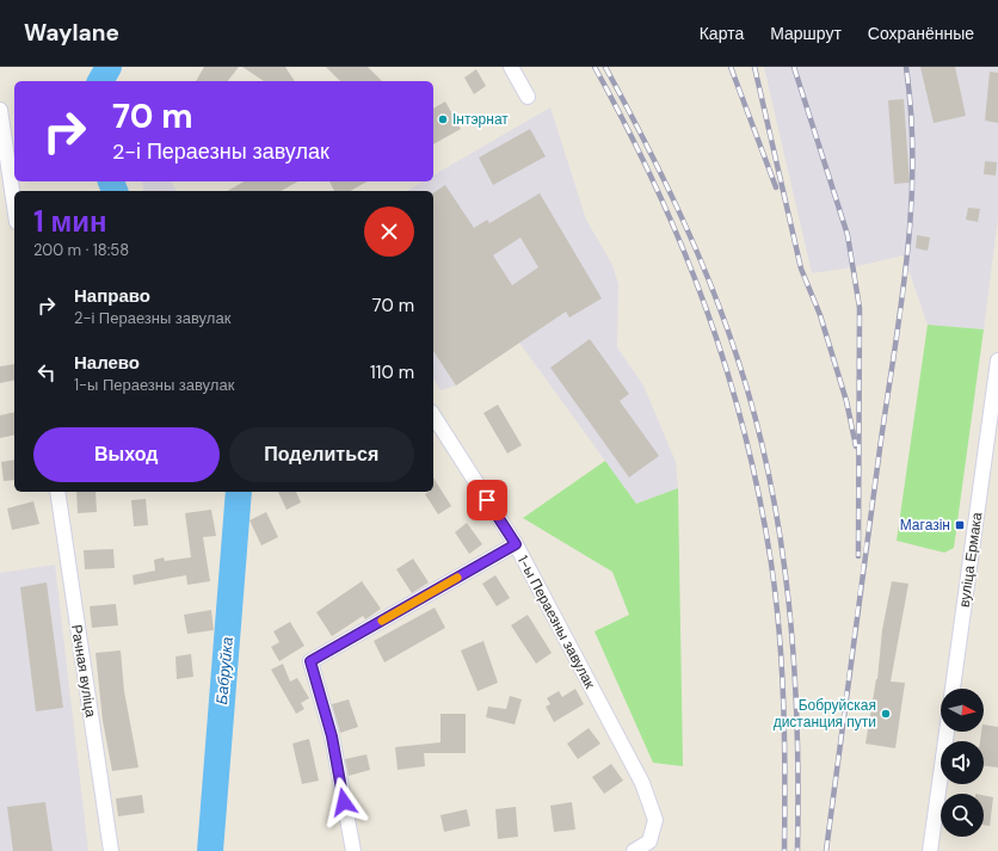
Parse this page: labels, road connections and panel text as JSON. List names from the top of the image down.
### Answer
{
  "streets": {
    "street": ["вуліца Ермака", "1-ы Пераезны завулак", "Рачная вуліца"]
  },
  "water": ["Бабруйка"],
  "places": {
    "other": ["Інтэрнат", "Бобруйская дистанция пути"],
    "transit": ["Магазін"]
  },
  "north": "right",
  "page": {
    "header": "Waylane",
    "nav": ["Карта", "Маршрут", "Сохранённые"],
    "turn": ["70 m", "2-і Пераезны завулак"],
    "heading": ["1 мин", "200 m · 18:58"],
    "list": [
      {
        "name": "Направо",
        "note": "2-і Пераезны завулак",
        "value": "70 m"
      },
      {
        "name": "Налево",
        "note": "1-ы Пераезны завулак",
        "value": "110 m"
      }
    ],
    "buttons": ["Выход", "Поделиться"]
  }
}
